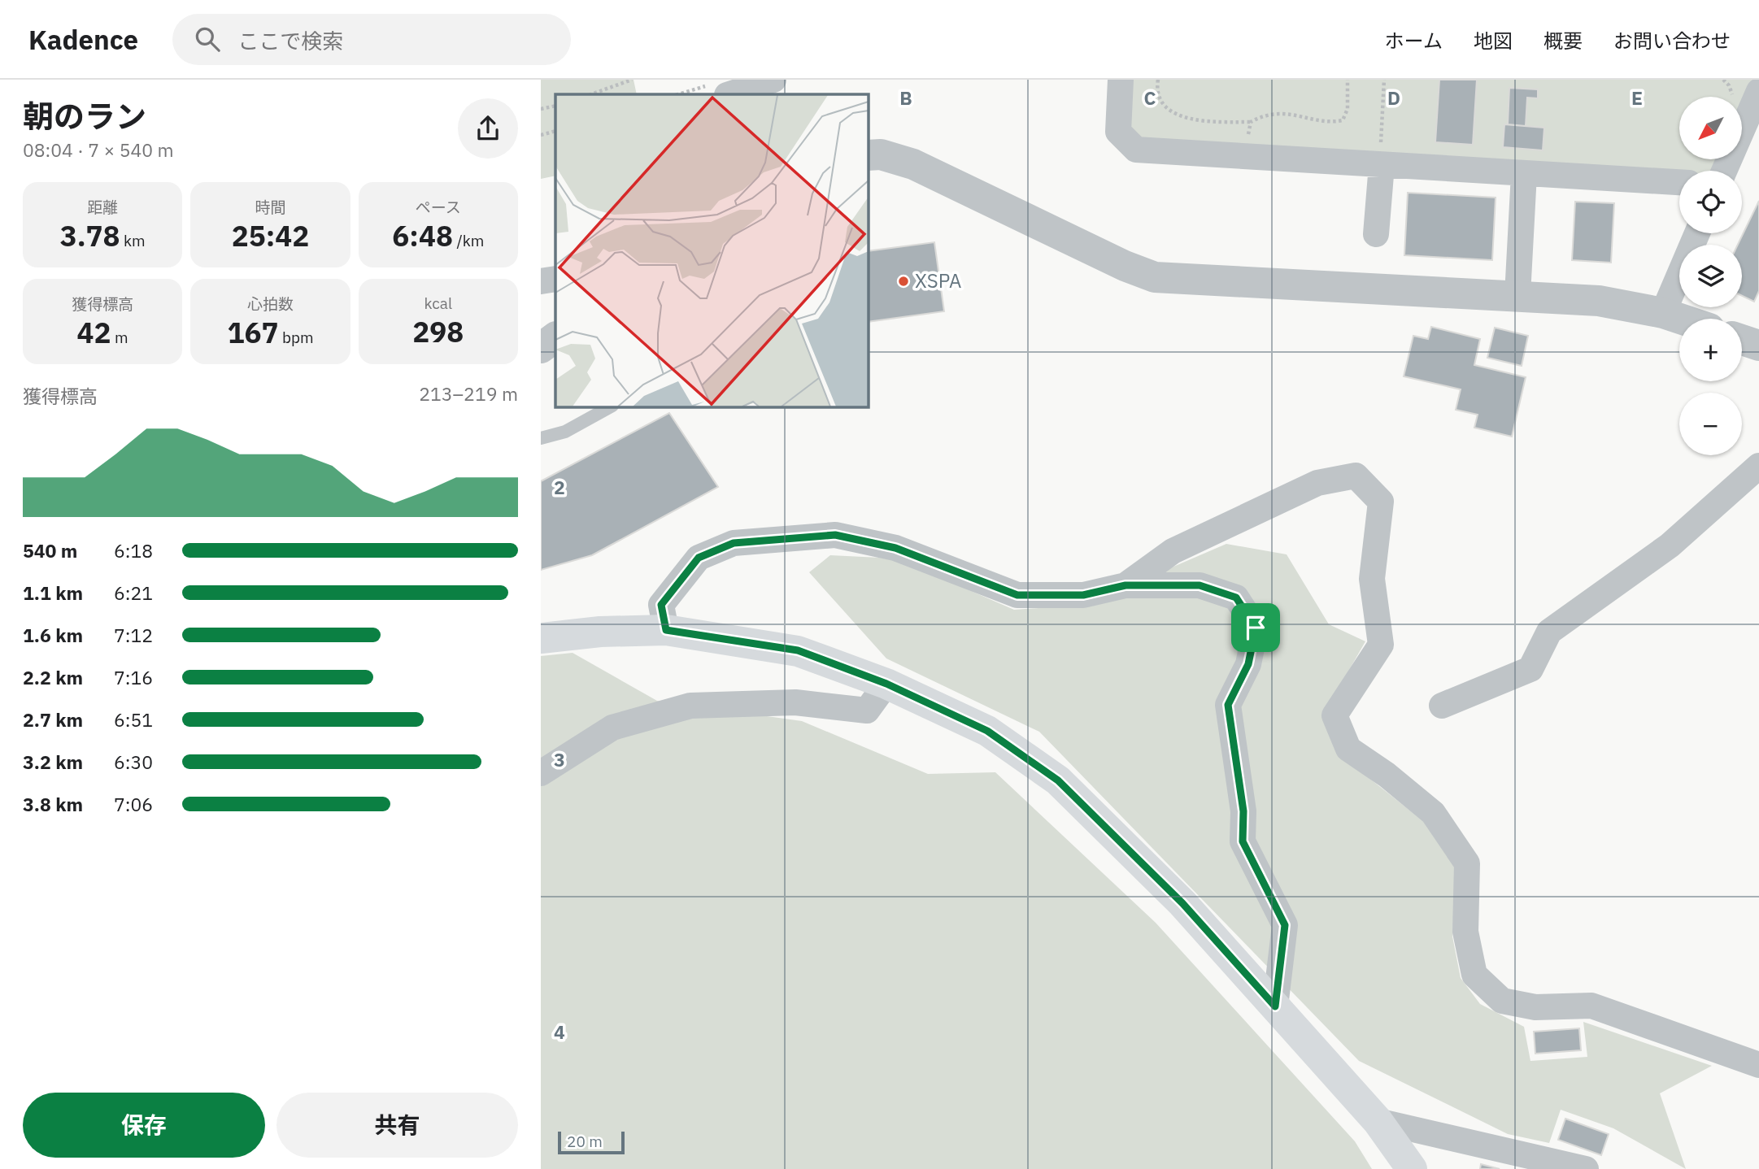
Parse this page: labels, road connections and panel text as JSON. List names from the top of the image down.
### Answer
{
  "places": ["XSPA"],
  "scale_bar": "20 m",
  "north": "bottom left",
  "page": {
    "header": "Kadence",
    "search": "ここで検索",
    "nav": [
      "ホーム",
      "地図",
      "概要",
      "お問い合わせ"
    ],
    "heading": ["朝のラン", "08:04 · 7 × 540 m"],
    "map_buttons": ["+", "−"],
    "stats": [
      ["距離", "3.78 km"],
      ["時間", "25:42"],
      ["ペース", "6:48 /km"],
      ["獲得標高", "42 m"],
      ["心拍数", "167 bpm"],
      ["kcal", "298"]
    ],
    "chart": ["獲得標高", "213–219 m"],
    "list": [
      {
        "name": "540 m",
        "note": "6:18"
      },
      {
        "name": "1.1 km",
        "note": "6:21"
      },
      {
        "name": "1.6 km",
        "note": "7:12"
      },
      {
        "name": "2.2 km",
        "note": "7:16"
      },
      {
        "name": "2.7 km",
        "note": "6:51"
      },
      {
        "name": "3.2 km",
        "note": "6:30"
      },
      {
        "name": "3.8 km",
        "note": "7:06"
      }
    ],
    "buttons": ["保存", "共有"],
    "scale": "20 m"
  },
  "grid": {
    "columns": [
      "B",
      "C",
      "D",
      "E"
    ],
    "rows": ["2", "3", "4"]
  }
}
